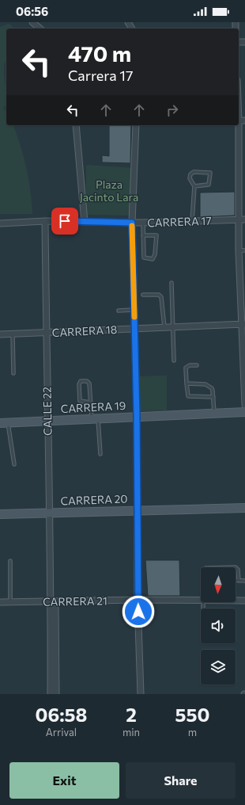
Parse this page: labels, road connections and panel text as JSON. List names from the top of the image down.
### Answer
{
  "streets": {
    "street": [
      "CARRERA 17",
      "CARRERA 18",
      "CARRERA 19",
      "CALLE 22",
      "CARRERA 20",
      "CARRERA 21"
    ]
  },
  "crossings": [
    ["CARRERA 17", "CALLE 22"],
    ["CARRERA 18", "CALLE 22"],
    ["CARRERA 19", "CALLE 22"],
    ["CALLE 22", "CARRERA 20"],
    ["CALLE 22", "CARRERA 21"]
  ],
  "parks": ["Plaza Jacinto Lara"],
  "north": "bottom",
  "page": {
    "status": "06:56",
    "turn": ["470 m", "Carrera 17"],
    "eta": [
      "06:58",
      "Arrival",
      "2",
      "min",
      "550",
      "m"
    ],
    "buttons": ["Exit", "Share"]
  }
}
